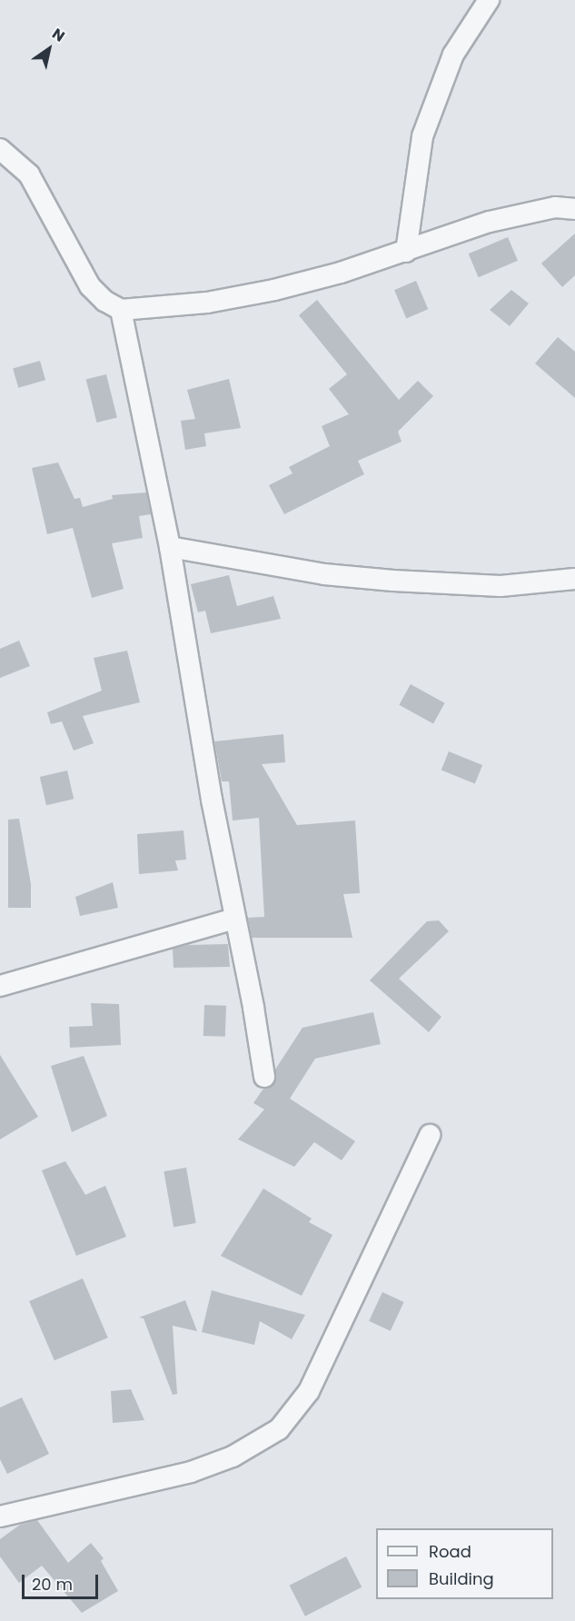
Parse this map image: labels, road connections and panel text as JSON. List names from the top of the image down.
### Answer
{
  "legend": ["Road", "Building"],
  "scale_bar": "20 m",
  "north": "top right"
}
